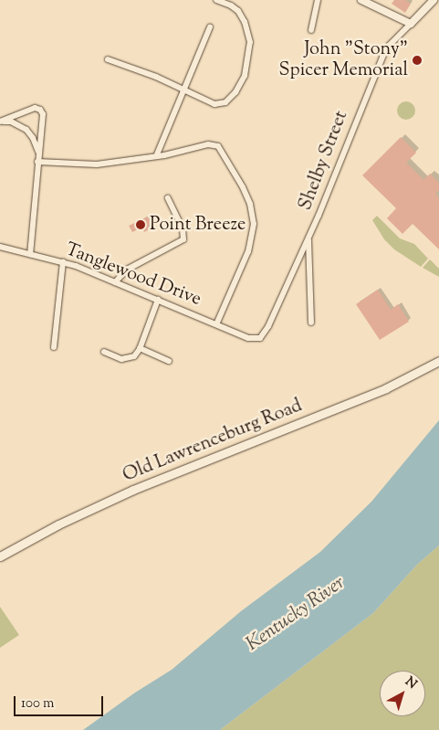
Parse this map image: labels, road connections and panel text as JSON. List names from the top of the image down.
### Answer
{
  "streets": {
    "main road": ["Old Lawrenceburg Road"],
    "street": ["Shelby Street", "Tanglewood Drive"]
  },
  "crossings": [
    ["Shelby Street", "Tanglewood Drive"]
  ],
  "water": ["Kentucky River"],
  "places": ["John \"Stony\" Spicer Memorial", "Point Breeze"],
  "scale_bar": "100 m",
  "north": "top right"
}
